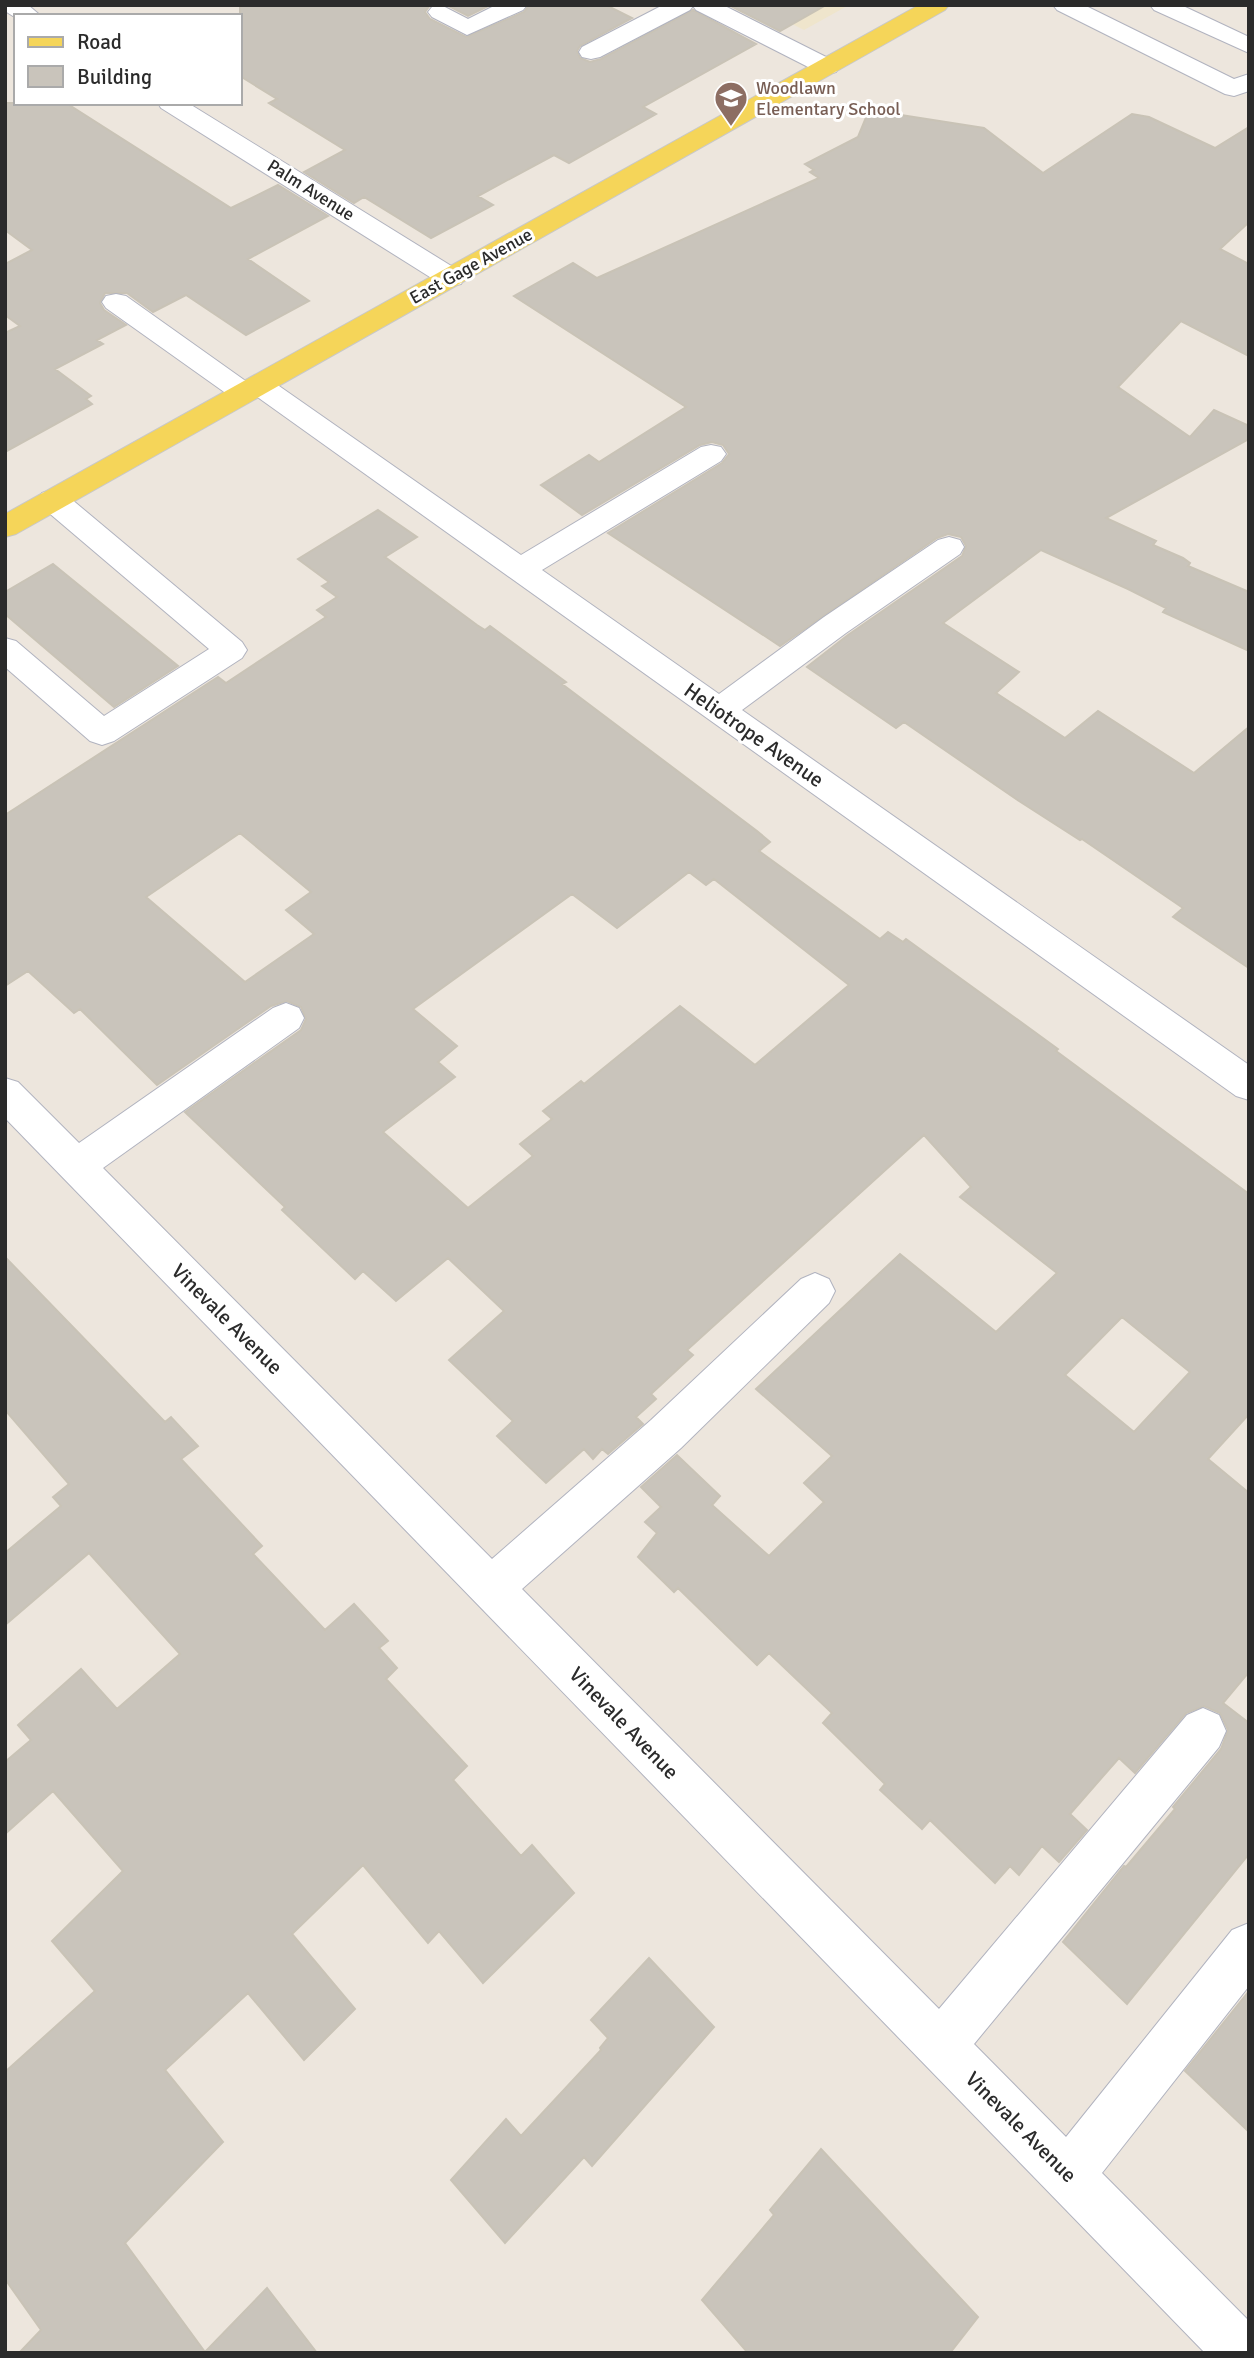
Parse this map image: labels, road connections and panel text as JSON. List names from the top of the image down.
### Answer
{
  "streets": {
    "main road": ["East Gage Avenue"],
    "street": ["Palm Avenue", "Heliotrope Avenue", "Vinevale Avenue"]
  },
  "crossings": [
    ["Palm Avenue", "East Gage Avenue"],
    ["East Gage Avenue", "Heliotrope Avenue"]
  ],
  "places": {
    "school or university": ["Woodlawn Elementary School"]
  },
  "legend": ["Road", "Building"]
}
